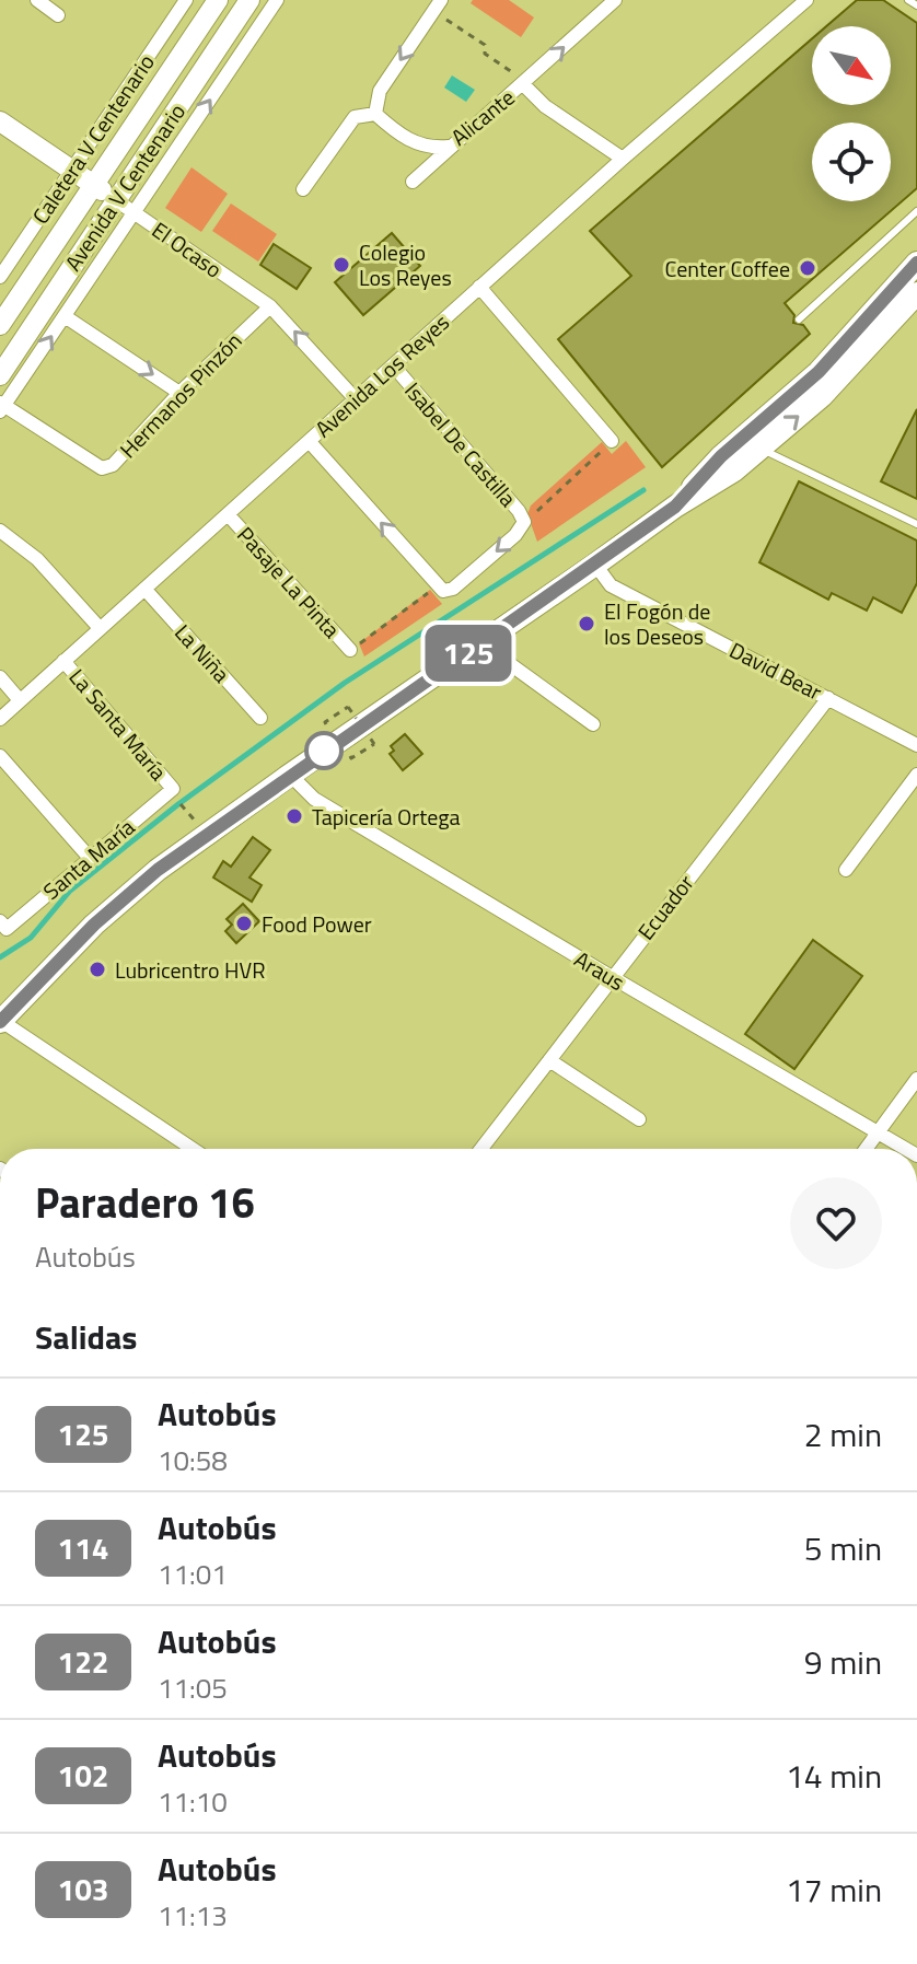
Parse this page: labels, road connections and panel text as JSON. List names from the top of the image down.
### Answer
{
  "streets": {
    "main road": ["Avenida V Centenario", "El Ocaso"],
    "street": [
      "Alicante",
      "Caletera V Centenario",
      "Avenida Los Reyes",
      "Hermanos Pinzón",
      "Isabel De Castilla",
      "Pasaje La Pinta",
      "La Niña",
      "David Bear",
      "La Santa María",
      "Santa María",
      "Ecuador",
      "Araus"
    ]
  },
  "crossings": [
    ["Alicante", "Avenida Los Reyes"],
    ["Caletera V Centenario", "El Ocaso"],
    ["Avenida V Centenario", "El Ocaso"],
    ["El Ocaso", "Avenida Los Reyes"],
    ["El Ocaso", "Hermanos Pinzón"],
    ["Avenida Los Reyes", "Isabel De Castilla"],
    ["Avenida Los Reyes", "Pasaje La Pinta"],
    ["Avenida Los Reyes", "La Niña"],
    ["Avenida Los Reyes", "La Santa María"],
    ["David Bear", "Ecuador"],
    ["La Santa María", "Santa María"],
    ["Ecuador", "Araus"]
  ],
  "places": [
    "Colegio Los Reyes",
    "Center Coffee",
    "El Fogón de los Deseos",
    "Tapicería Ortega",
    "Food Power",
    "Lubricentro HVR"
  ],
  "lines": ["bus line 125"],
  "north": "bottom right",
  "page": {
    "on_map": "125",
    "heading": [
      ["Paradero 16", "Autobús"],
      "Salidas"
    ],
    "list": [
      {
        "mark": "125",
        "name": "Autobús",
        "note": "10:58",
        "value": "2 min"
      },
      {
        "mark": "114",
        "name": "Autobús",
        "note": "11:01",
        "value": "5 min"
      },
      {
        "mark": "122",
        "name": "Autobús",
        "note": "11:05",
        "value": "9 min"
      },
      {
        "mark": "102",
        "name": "Autobús",
        "note": "11:10",
        "value": "14 min"
      },
      {
        "mark": "103",
        "name": "Autobús",
        "note": "11:13",
        "value": "17 min"
      }
    ]
  }
}
